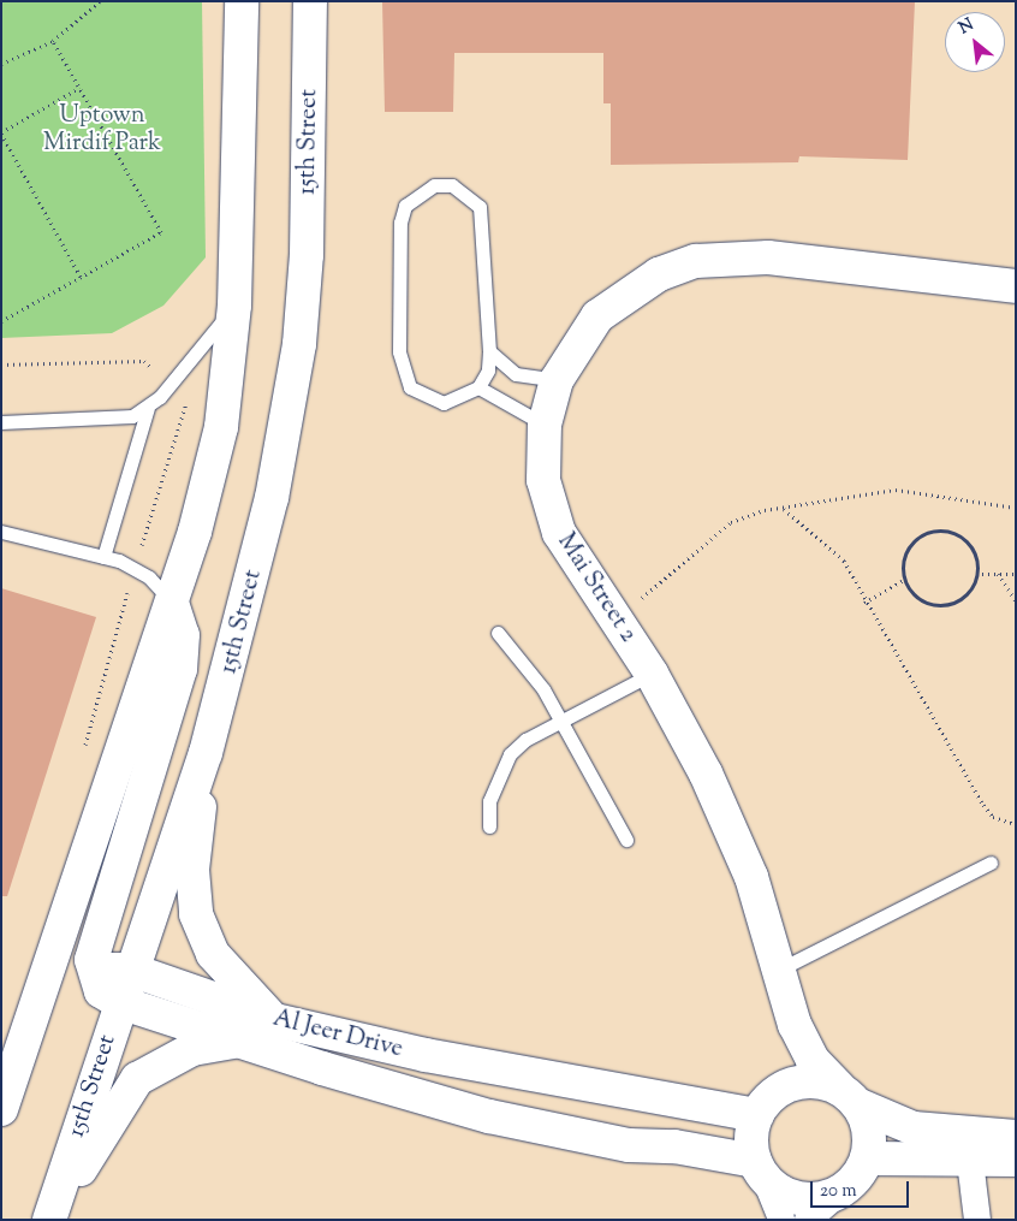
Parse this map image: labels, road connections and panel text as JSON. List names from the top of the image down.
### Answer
{
  "streets": {
    "street": ["15th Street", "Mai Street 2", "Al Jeer Drive"]
  },
  "crossings": [
    ["15th Street", "Al Jeer Drive"],
    ["Mai Street 2", "Al Jeer Drive"]
  ],
  "parks": ["Uptown Mirdif Park"],
  "scale_bar": "20 m",
  "north": "top left"
}
